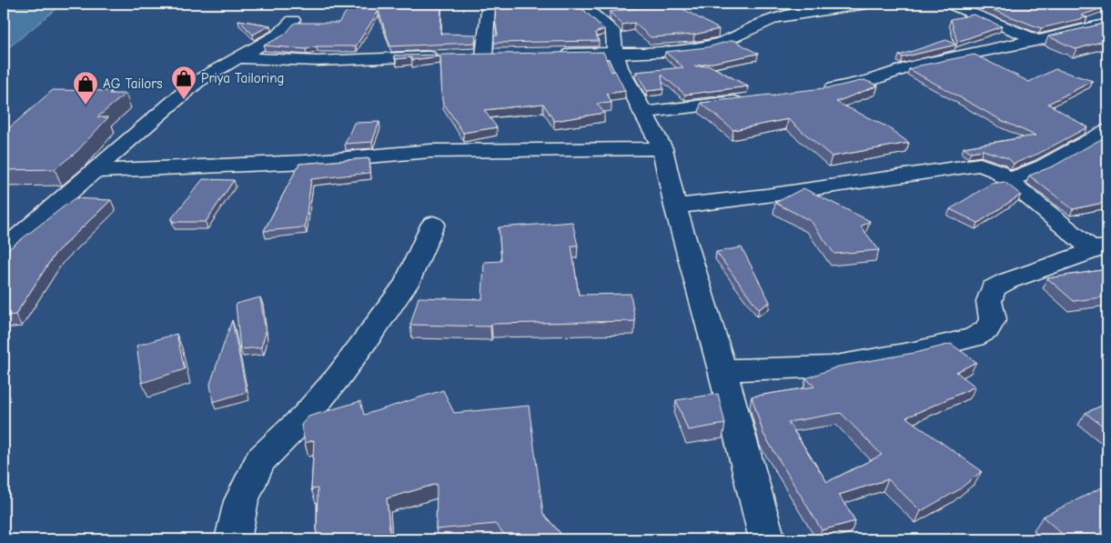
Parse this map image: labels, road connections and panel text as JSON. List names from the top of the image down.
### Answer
{
  "places": {
    "shop": ["Priya Tailoring", "AG Tailors"]
  }
}
